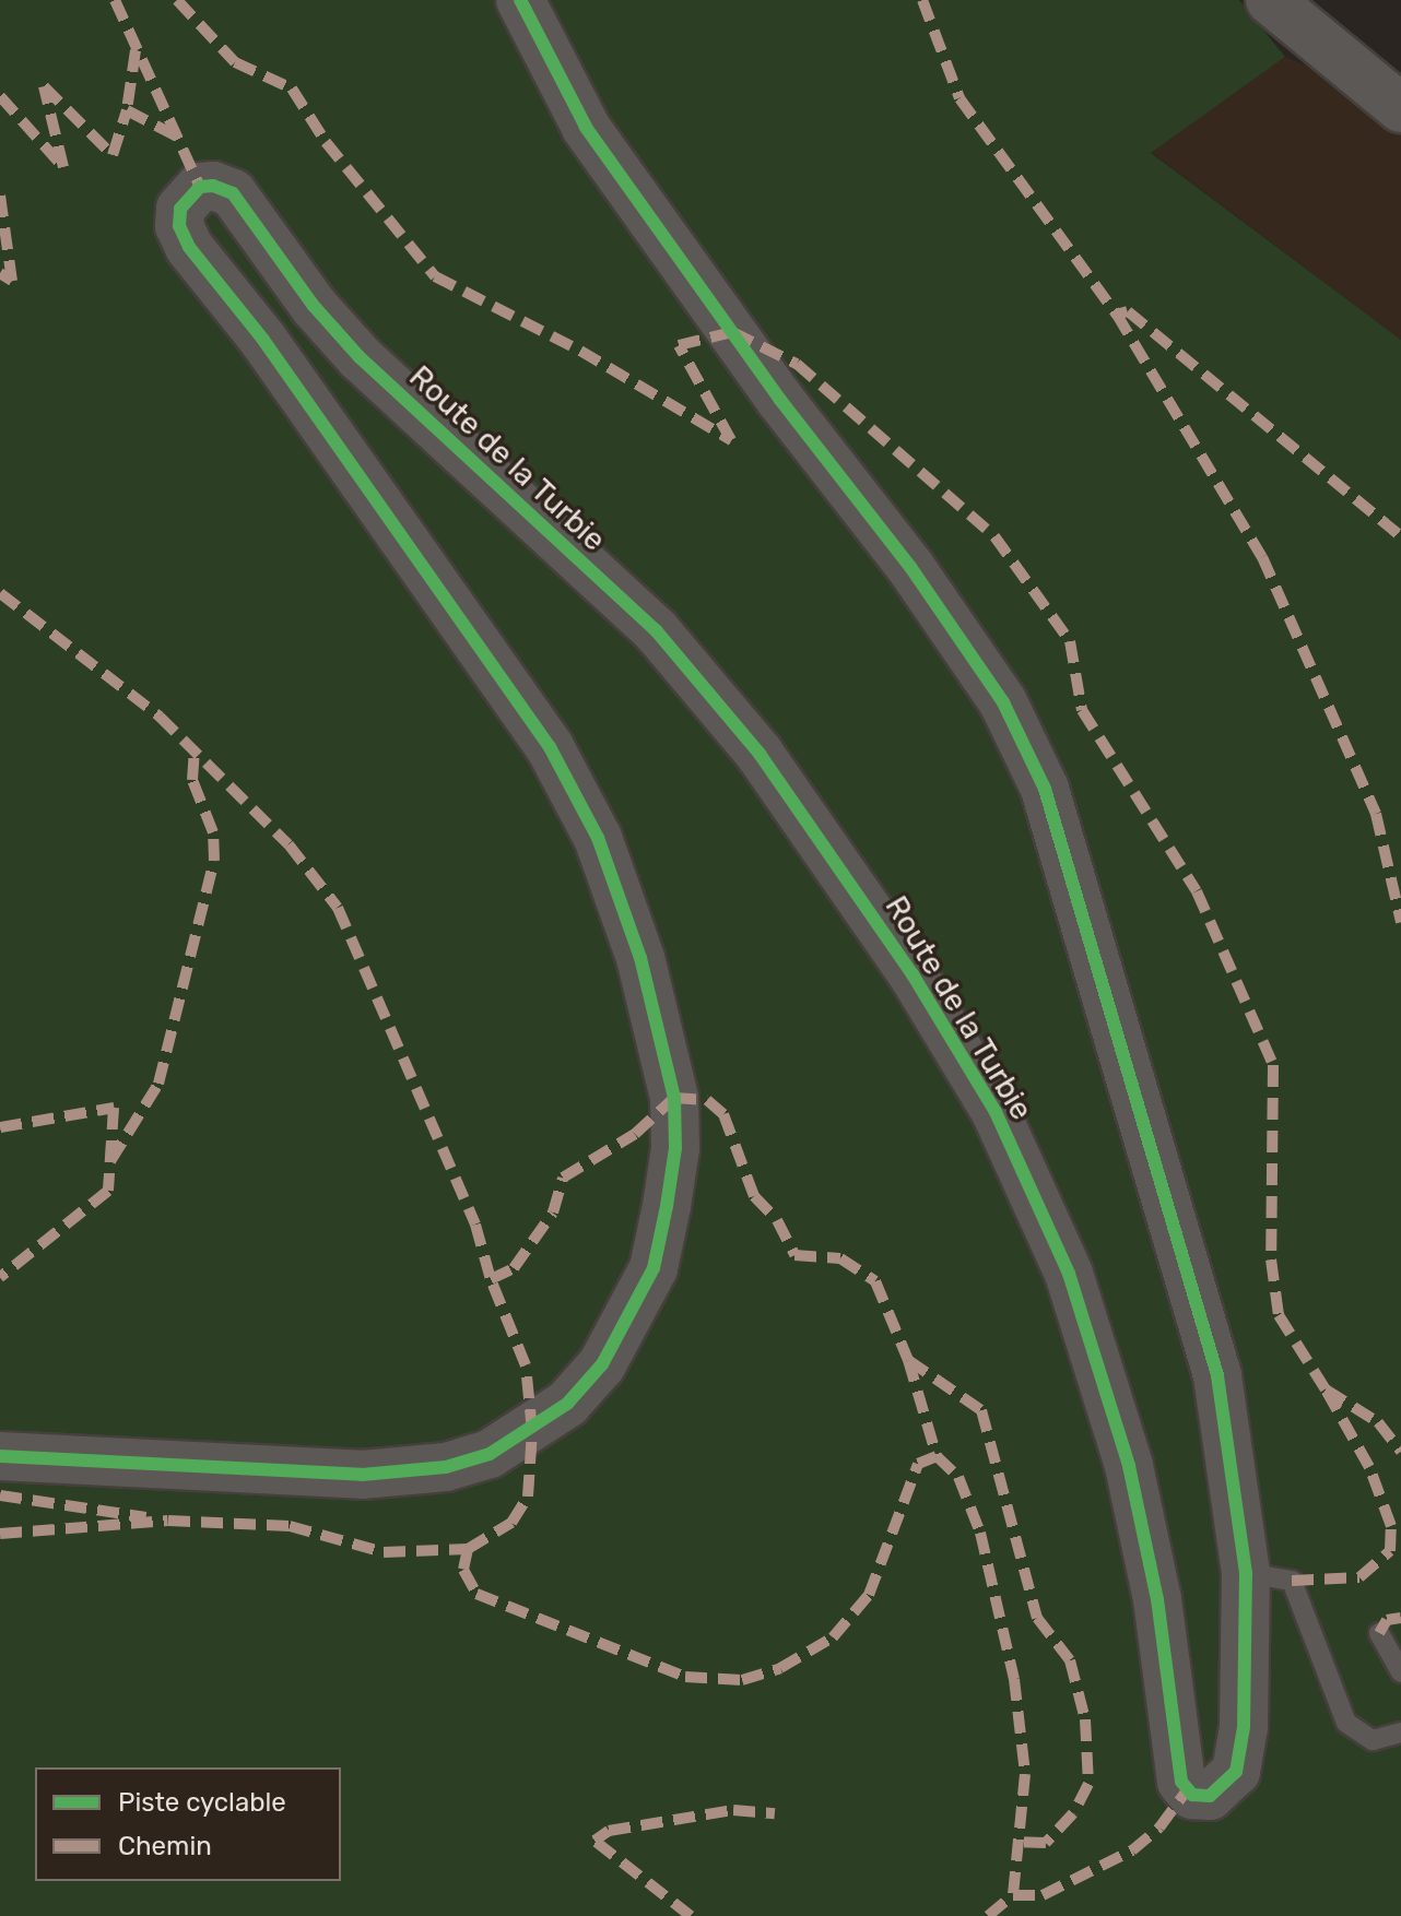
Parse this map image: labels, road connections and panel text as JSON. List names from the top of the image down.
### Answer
{
  "streets": {
    "street": ["Route de la Turbie"]
  },
  "legend": ["Piste cyclable", "Chemin"]
}
